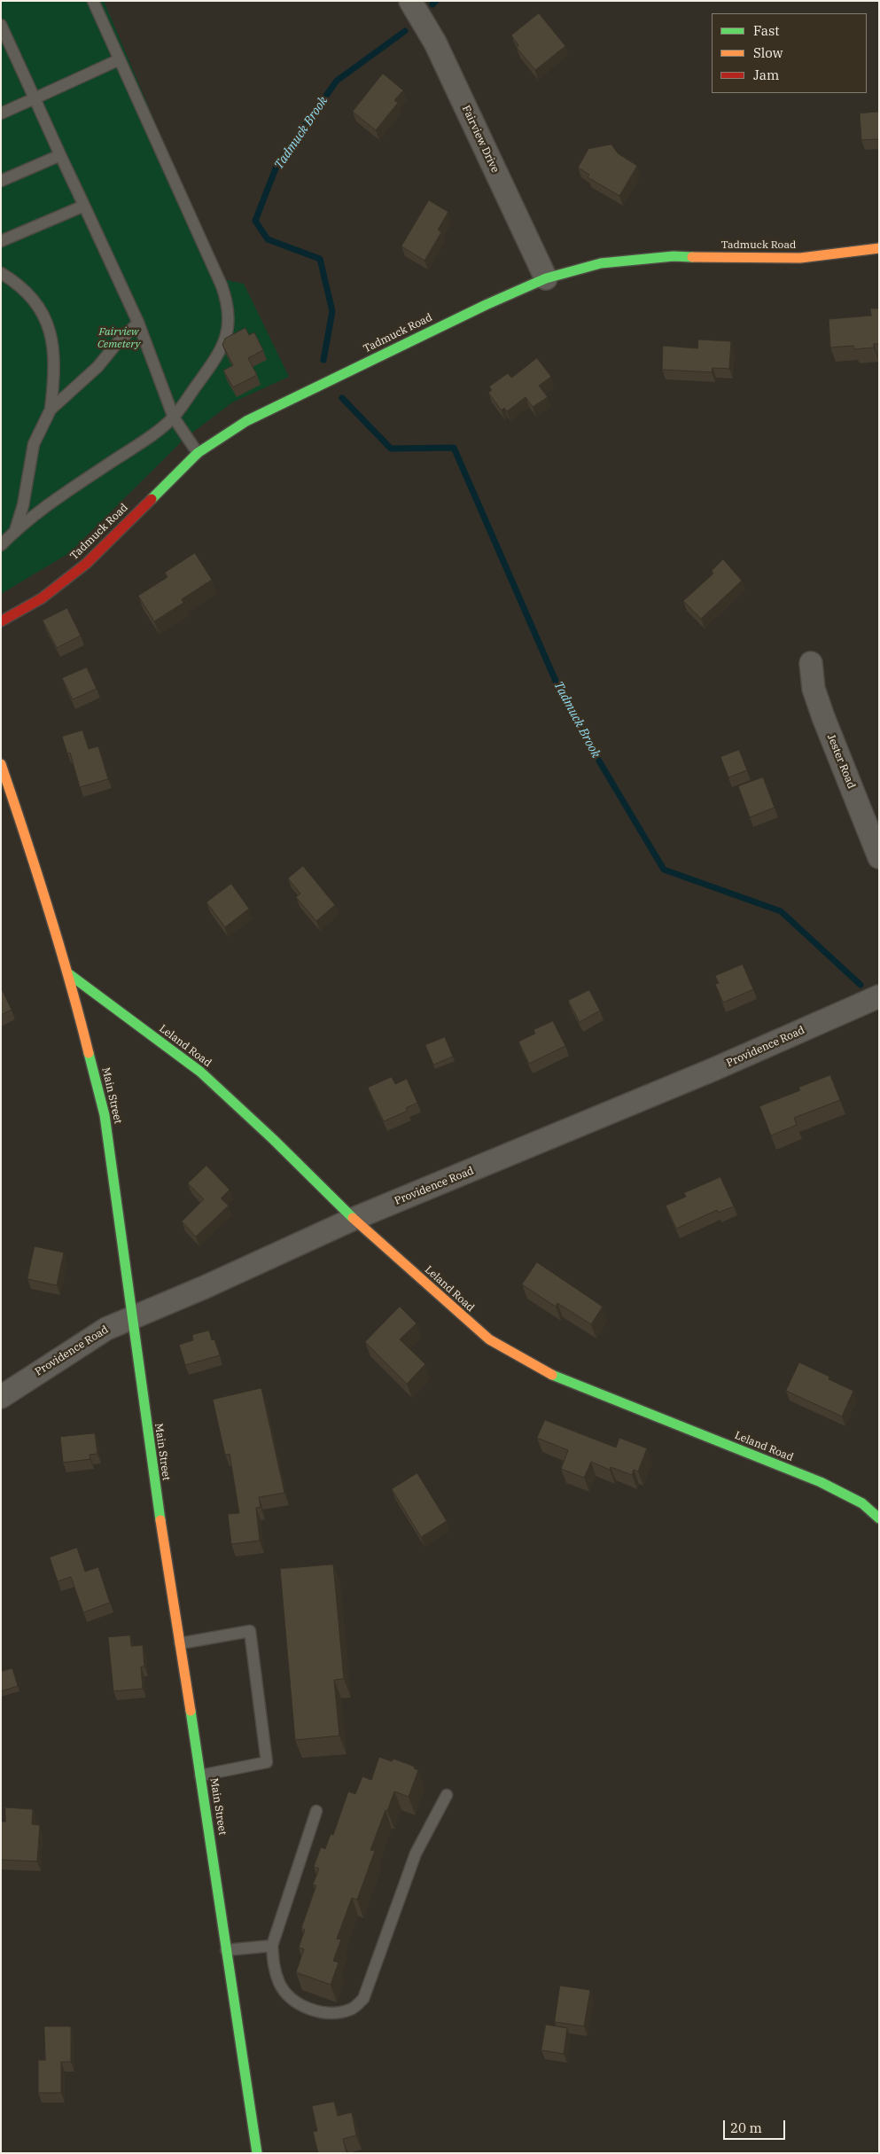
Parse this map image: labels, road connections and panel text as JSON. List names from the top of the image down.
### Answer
{
  "streets": {
    "street": [
      "Fairview Drive",
      "Tadmuck Road",
      "Jester Road",
      "Leland Road",
      "Providence Road",
      "Main Street"
    ]
  },
  "crossings": [
    ["Fairview Drive", "Tadmuck Road"],
    ["Leland Road", "Providence Road"],
    ["Leland Road", "Main Street"],
    ["Providence Road", "Main Street"]
  ],
  "water": ["Tadmuck Brook"],
  "parks": ["Fairview Cemetery"],
  "legend": ["Fast", "Slow", "Jam"],
  "scale_bar": "20 m"
}
